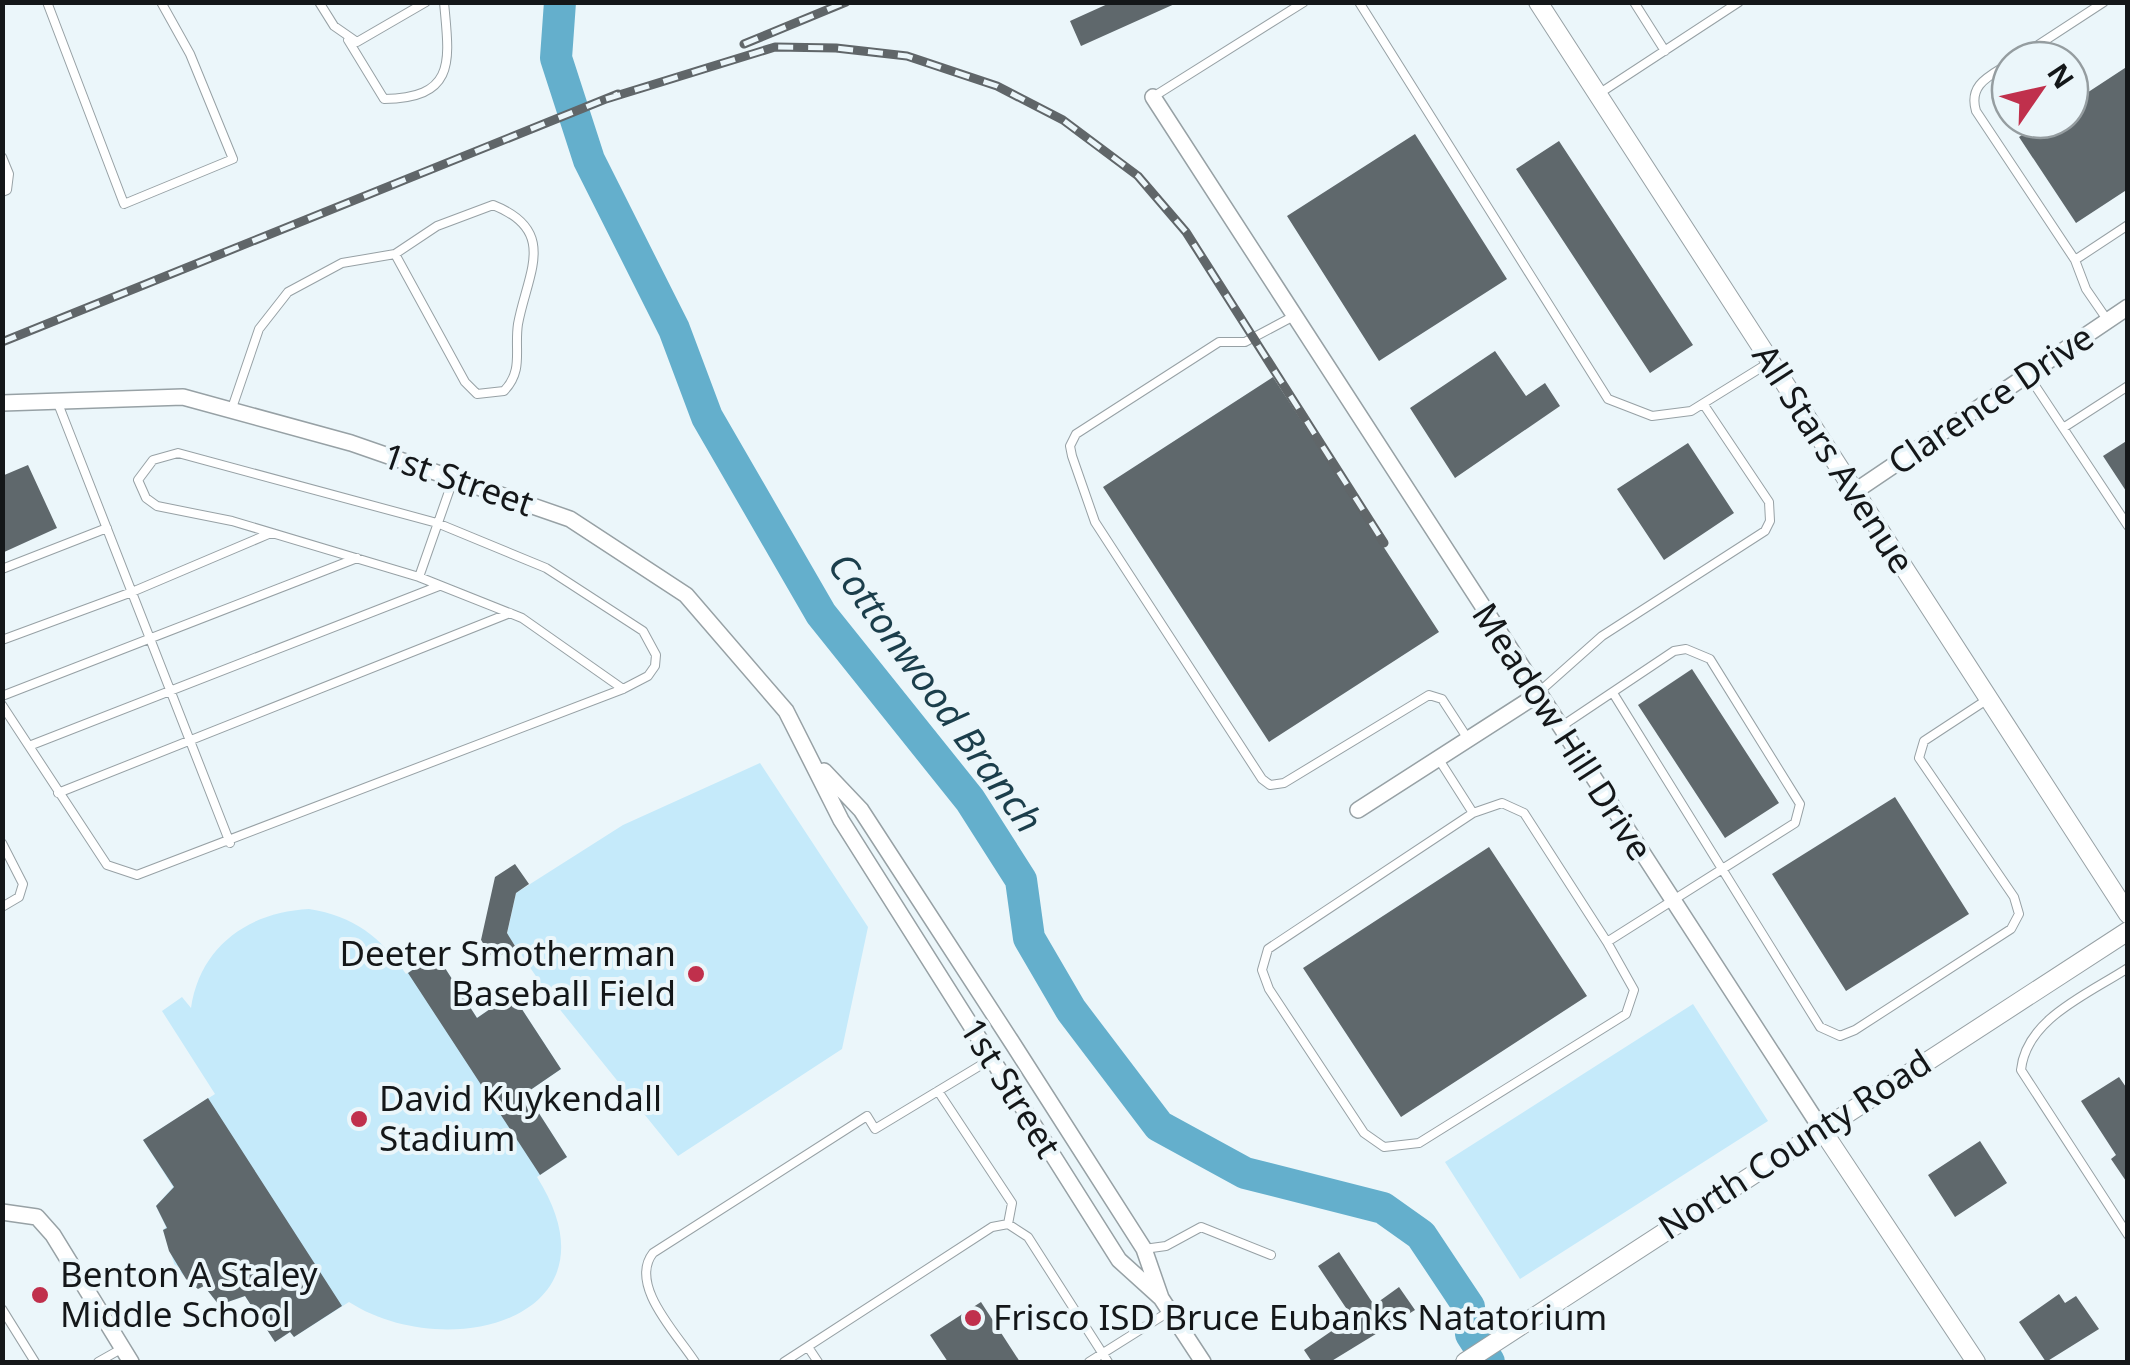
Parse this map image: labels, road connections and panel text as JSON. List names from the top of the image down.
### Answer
{
  "streets": {
    "street": [
      "Clarence Drive",
      "All Stars Avenue",
      "1st Street",
      "Meadow Hill Drive",
      "North County Road"
    ]
  },
  "crossings": [
    ["Clarence Drive", "All Stars Avenue"],
    ["Meadow Hill Drive", "North County Road"]
  ],
  "water": ["Cottonwood Branch"],
  "places": [
    "Deeter Smotherman Baseball Field",
    "David Kuykendall Stadium",
    "Benton A Staley Middle School",
    "Frisco ISD Bruce Eubanks Natatorium"
  ],
  "north": "top right"
}
